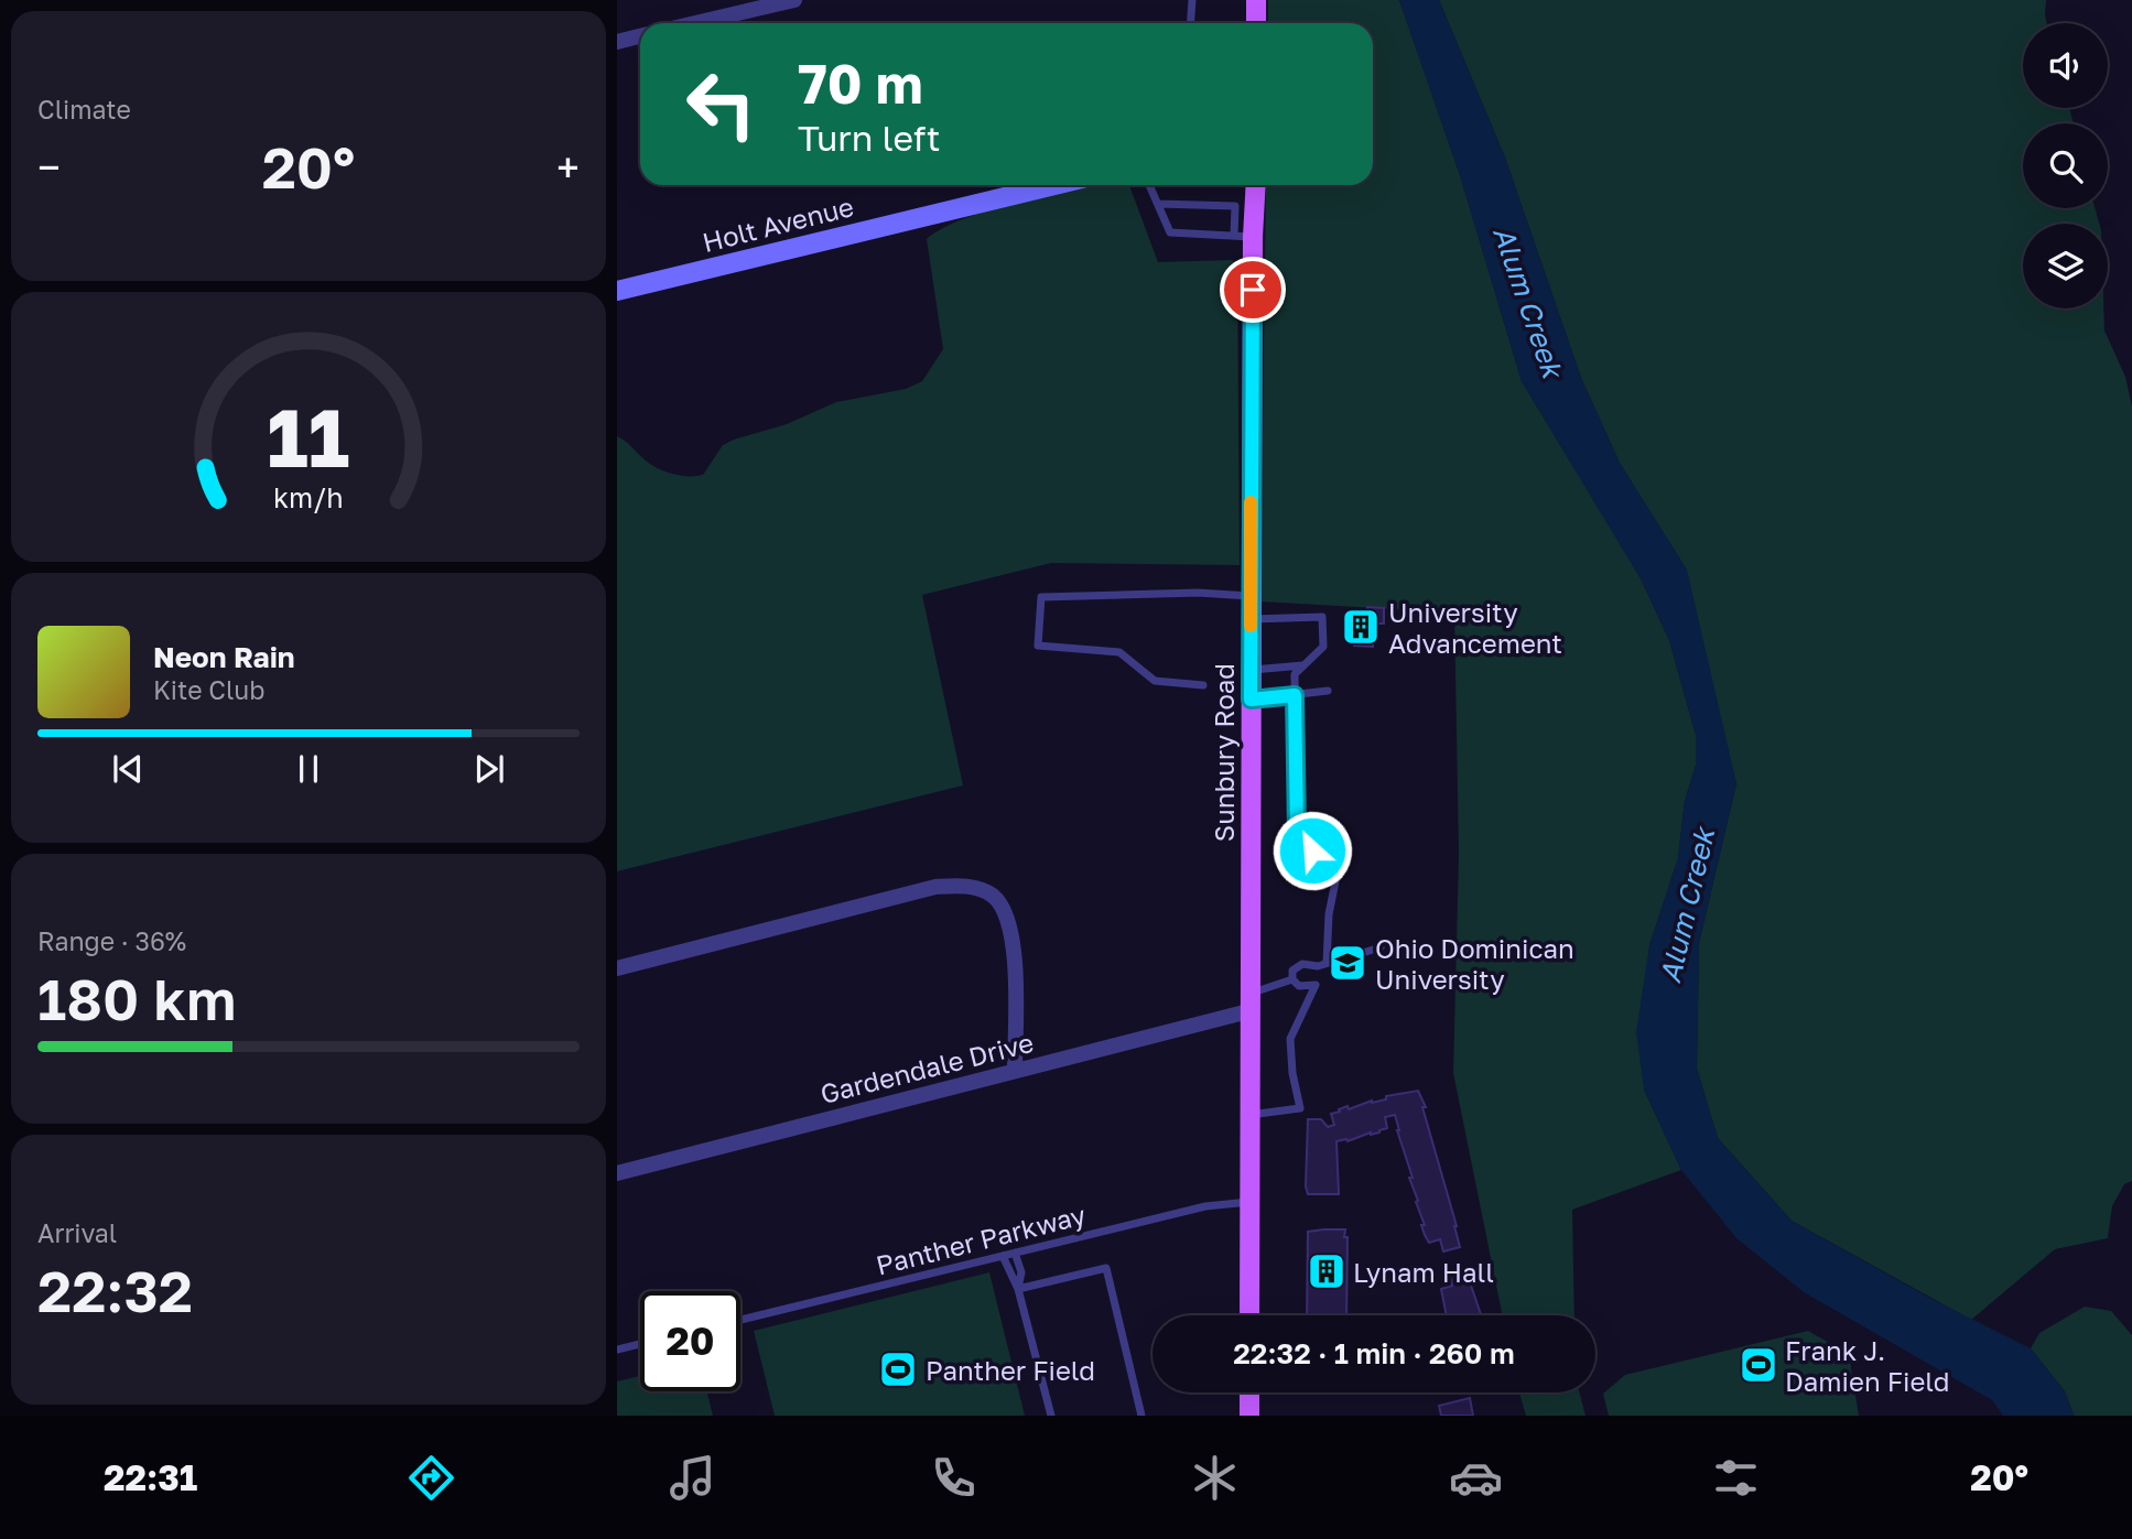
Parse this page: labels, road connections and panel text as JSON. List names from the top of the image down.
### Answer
{
  "streets": {
    "main road": ["Sunbury Road"],
    "street": ["Holt Avenue", "Gardendale Drive"],
    "lane": ["Panther Parkway"]
  },
  "crossings": [
    ["Sunbury Road", "Gardendale Drive"],
    ["Sunbury Road", "Panther Parkway"]
  ],
  "water": ["Alum Creek"],
  "places": {
    "building": ["University Advancement", "Lynam Hall"],
    "school or university": ["Ohio Dominican University"],
    "sports": ["Frank J. Damien Field", "Panther Field"]
  },
  "page": {
    "tile": [
      "Climate",
      ["Range · 36%", "180 km"],
      ["Arrival", "22:32"]
    ],
    "turn": ["70 m", "Turn left"],
    "heat": ["−", "20°", "+"],
    "song": ["Neon Rain", "Kite Club"],
    "limit": "20",
    "trip": "22:32 · 1 min · 260 m",
    "tabs": ["22:31", "20°"],
    "gauge": ["11", "km/h"]
  }
}
